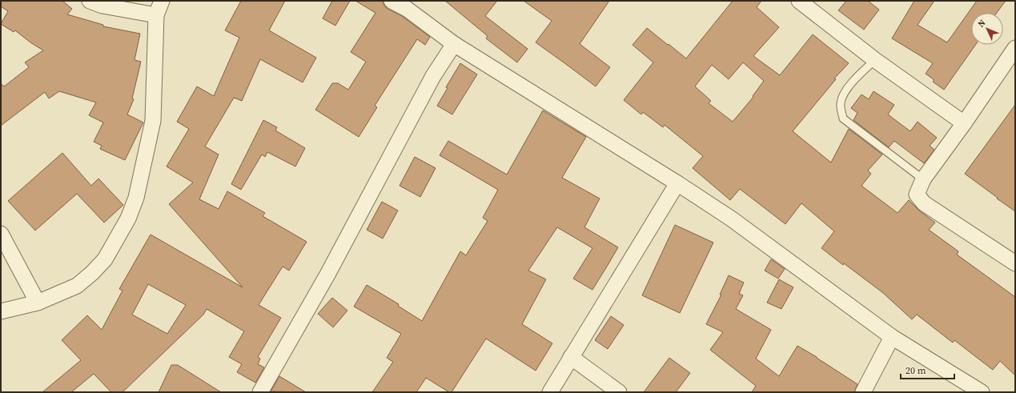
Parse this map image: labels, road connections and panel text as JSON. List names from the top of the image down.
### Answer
{
  "scale_bar": "20 m",
  "north": "top left"
}
